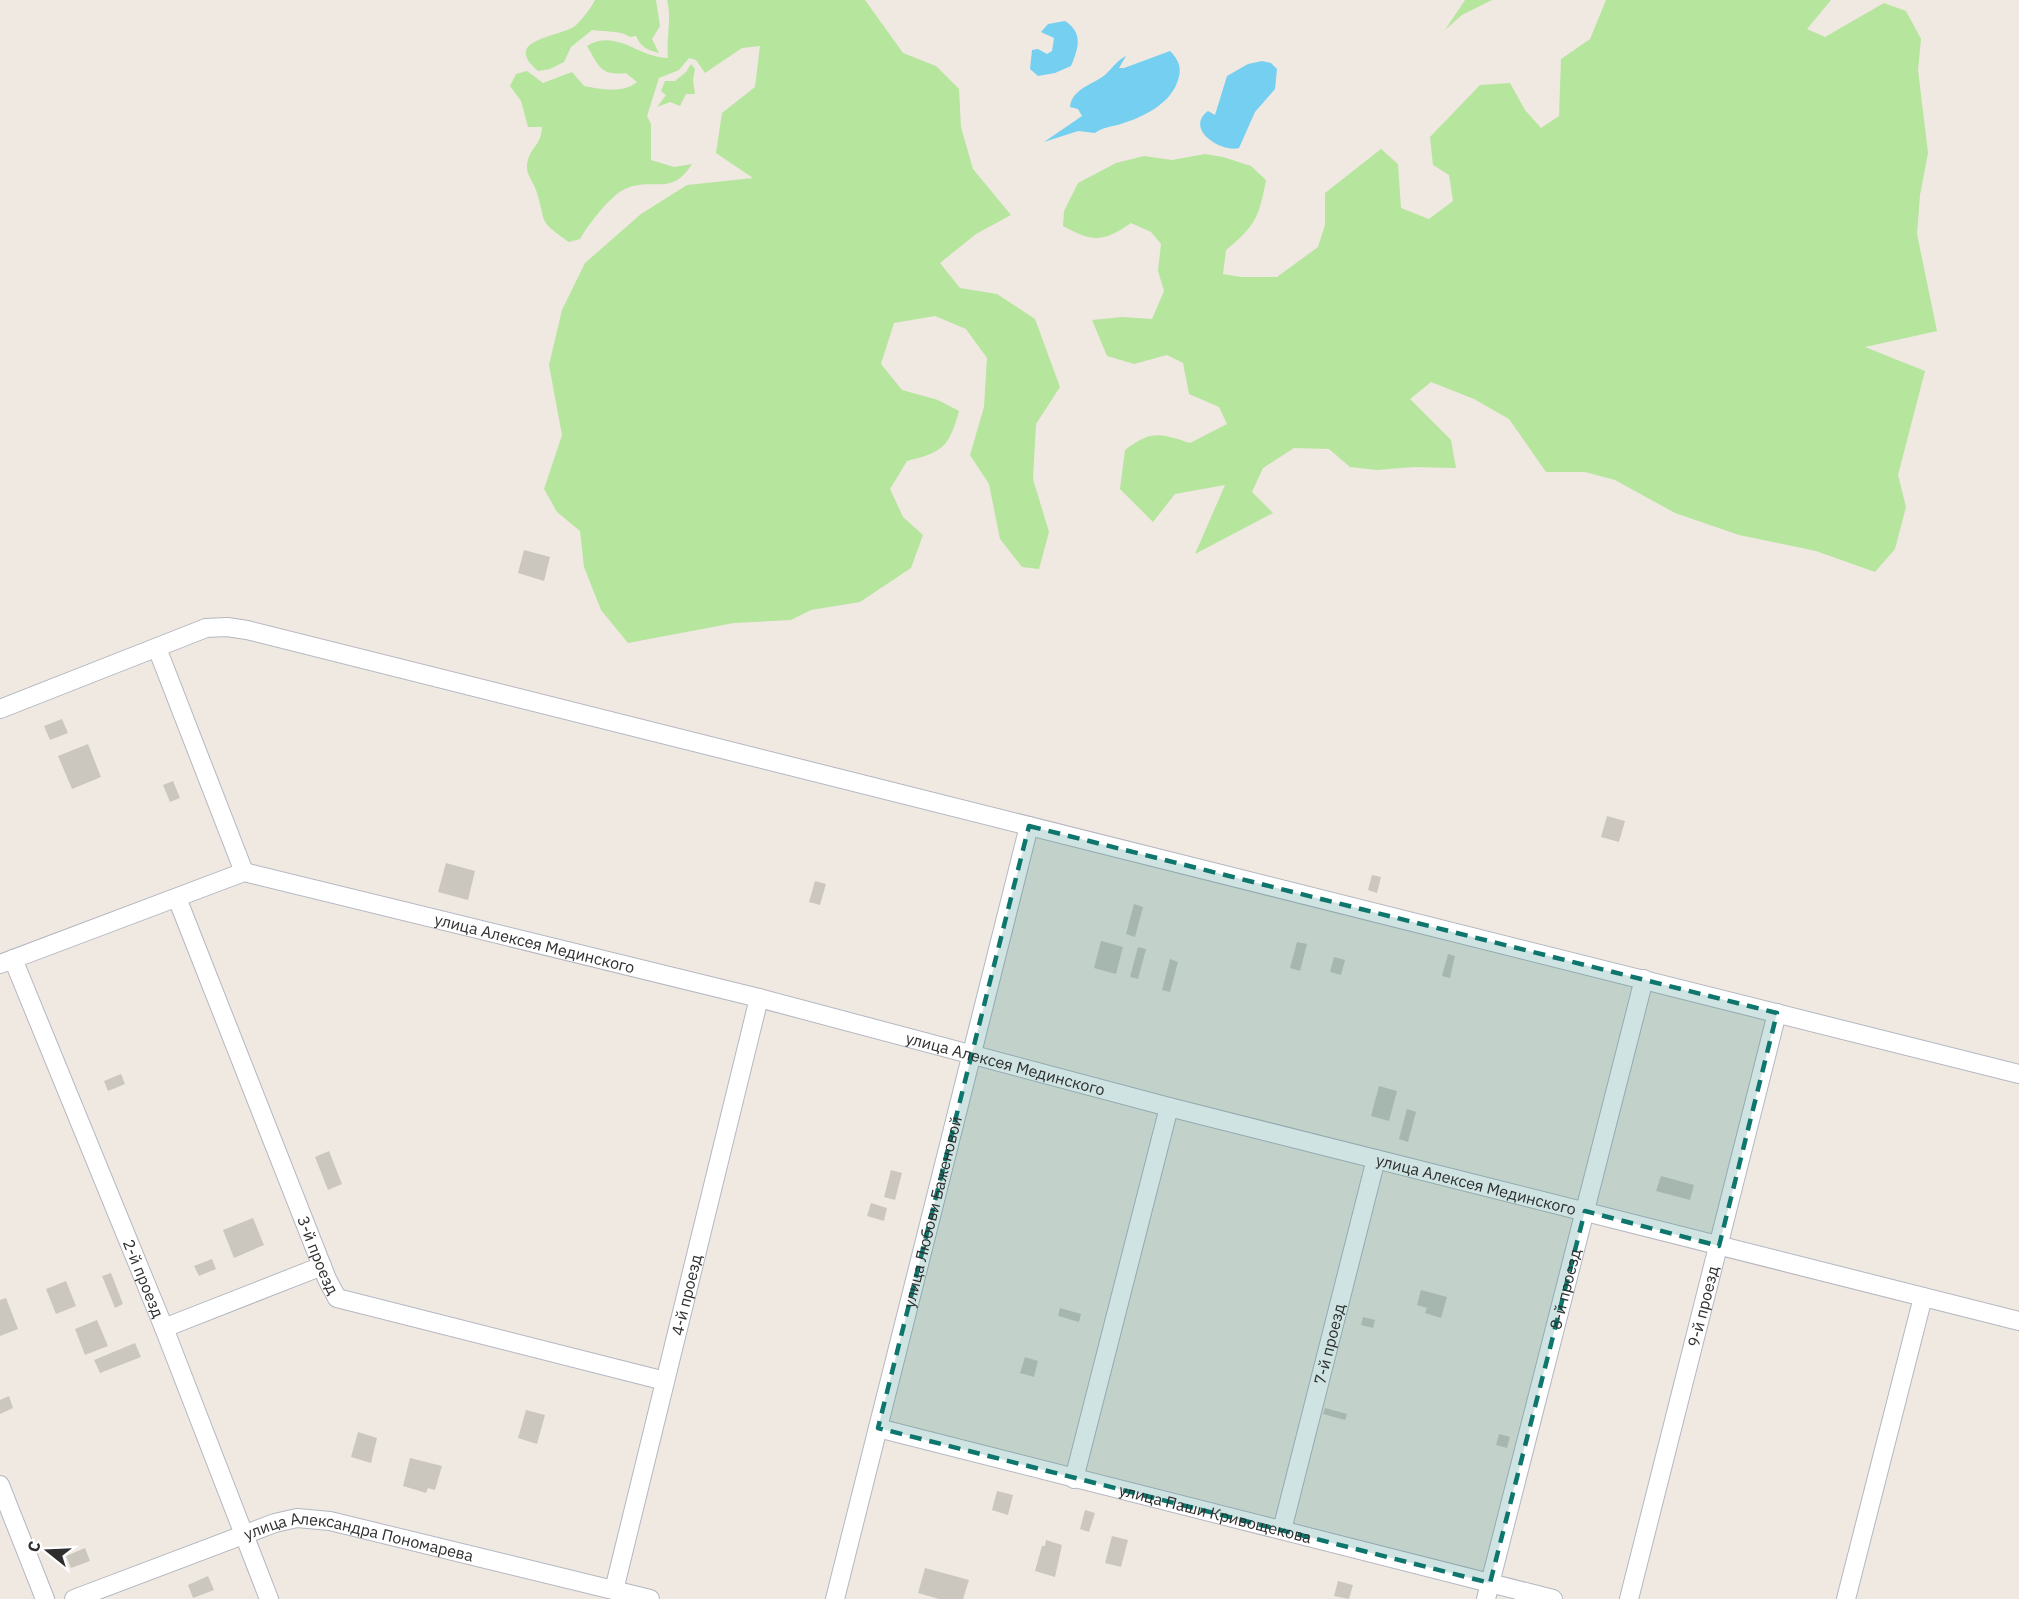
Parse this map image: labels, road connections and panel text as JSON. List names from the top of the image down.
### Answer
{
  "streets": {
    "street": [
      "улица Алексея Мединского",
      "улица Любови Баженовой",
      "3-й проезд",
      "2-й проезд",
      "8-й проезд",
      "4-й проезд",
      "9-й проезд",
      "7-й проезд",
      "улица Паши Кривощекова",
      "улица Александра Пономарева"
    ]
  },
  "crossings": [
    ["улица Алексея Мединского", "улица Любови Баженовой"],
    ["улица Алексея Мединского", "8-й проезд"],
    ["улица Алексея Мединского", "4-й проезд"],
    ["улица Алексея Мединского", "9-й проезд"],
    ["улица Алексея Мединского", "7-й проезд"],
    ["улица Любови Баженовой", "улица Паши Кривощекова"],
    ["3-й проезд", "4-й проезд"],
    ["2-й проезд", "улица Александра Пономарева"],
    ["8-й проезд", "улица Паши Кривощекова"],
    ["4-й проезд", "улица Александра Пономарева"],
    ["7-й проезд", "улица Паши Кривощекова"]
  ],
  "north": "left"
}
